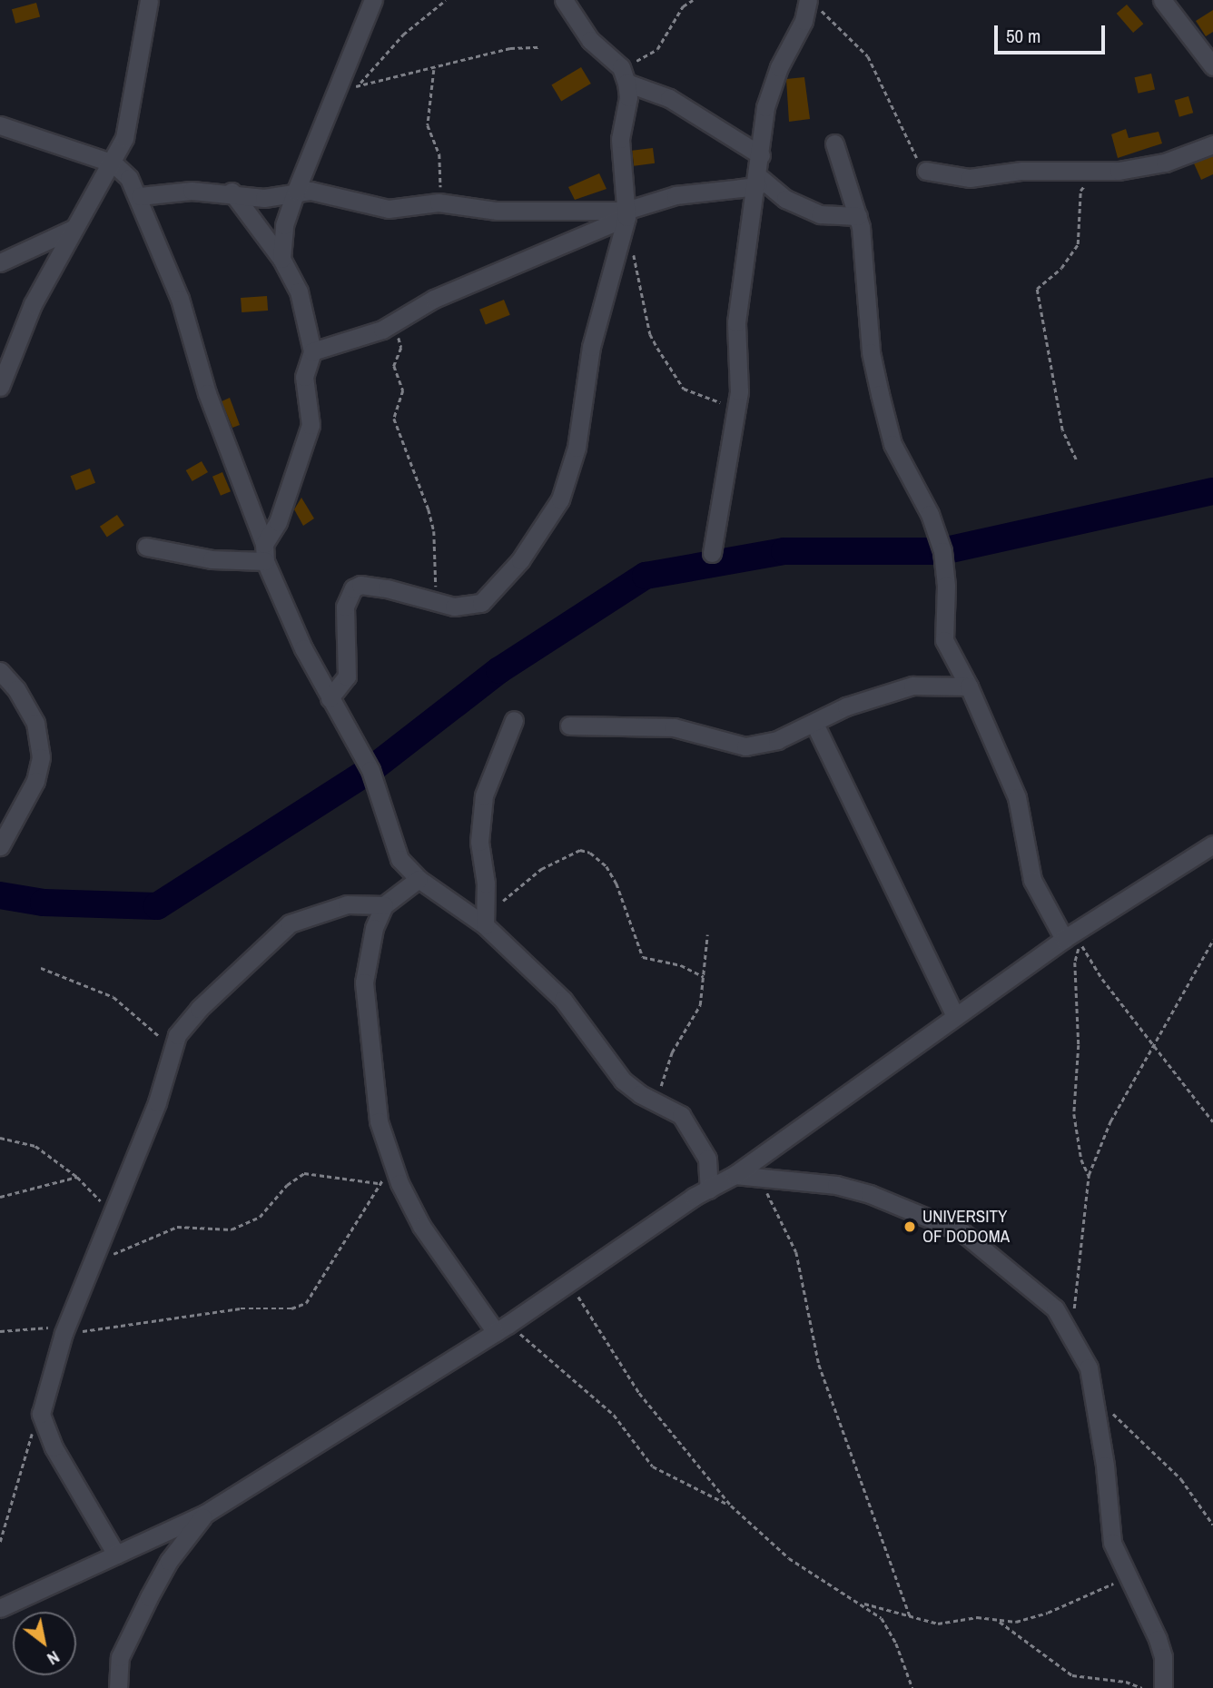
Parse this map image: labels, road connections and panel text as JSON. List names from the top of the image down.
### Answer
{
  "places": ["UNIVERSITY OF DODOMA"],
  "scale_bar": "50 m",
  "north": "bottom right"
}
